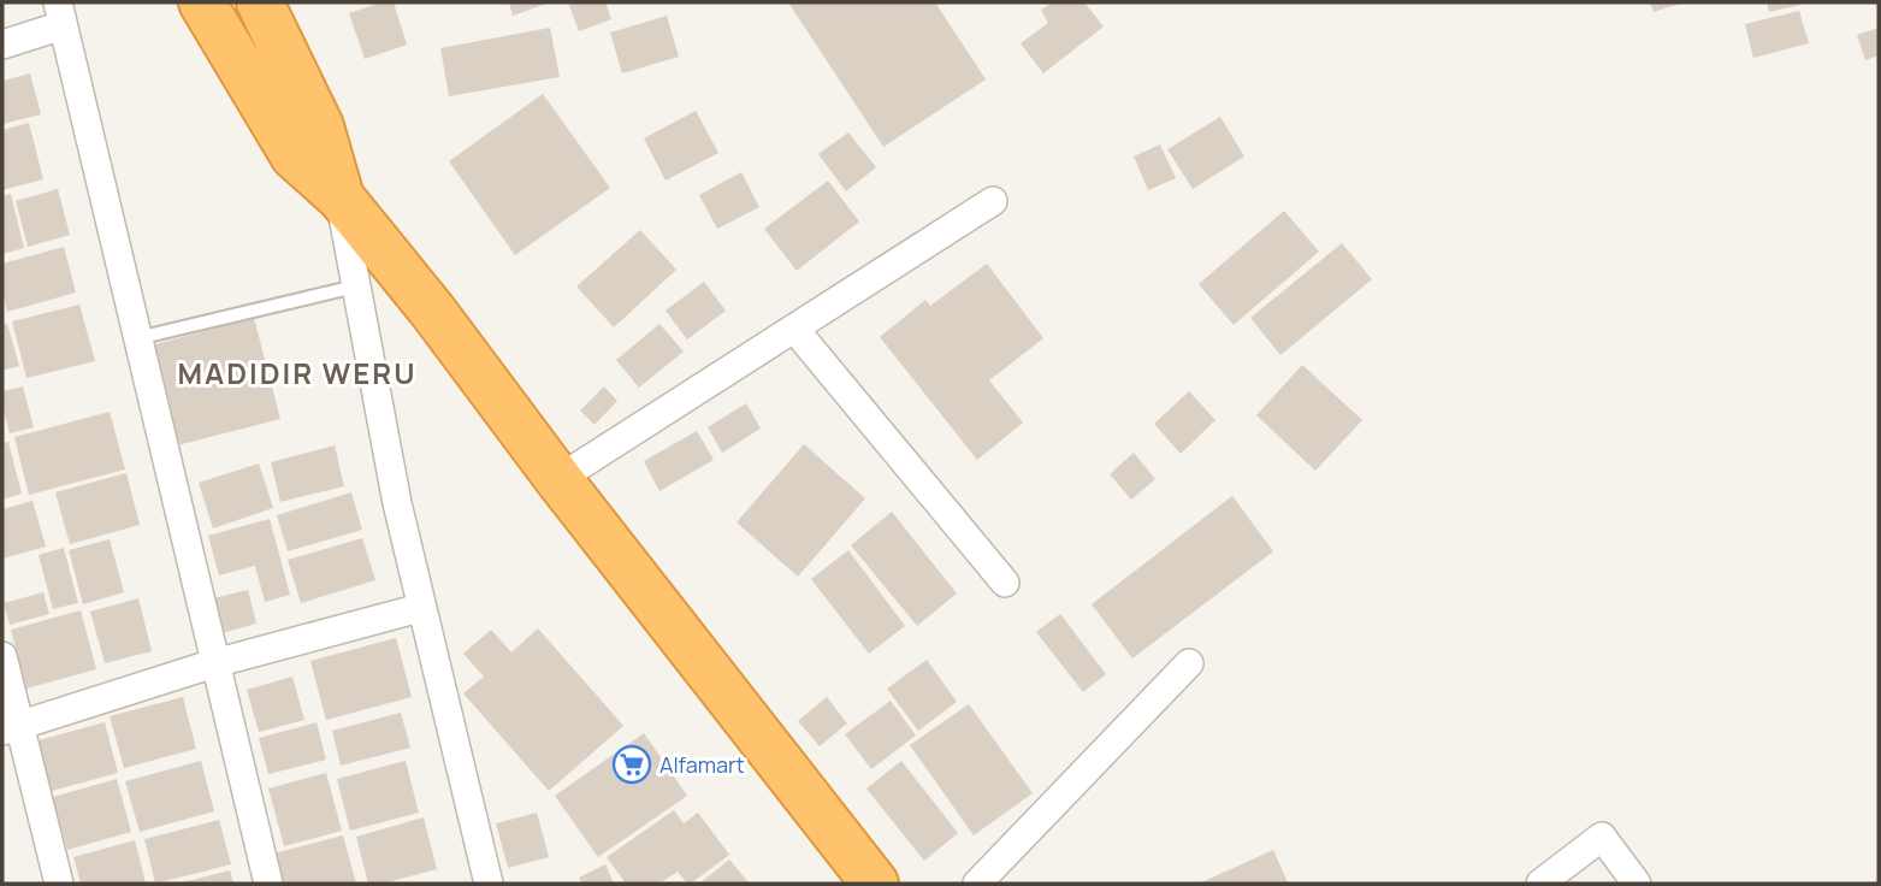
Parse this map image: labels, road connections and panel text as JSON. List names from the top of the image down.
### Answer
{
  "districts": ["MADIDIR WERU"],
  "places": {
    "supermarket": ["Alfamart"]
  }
}
